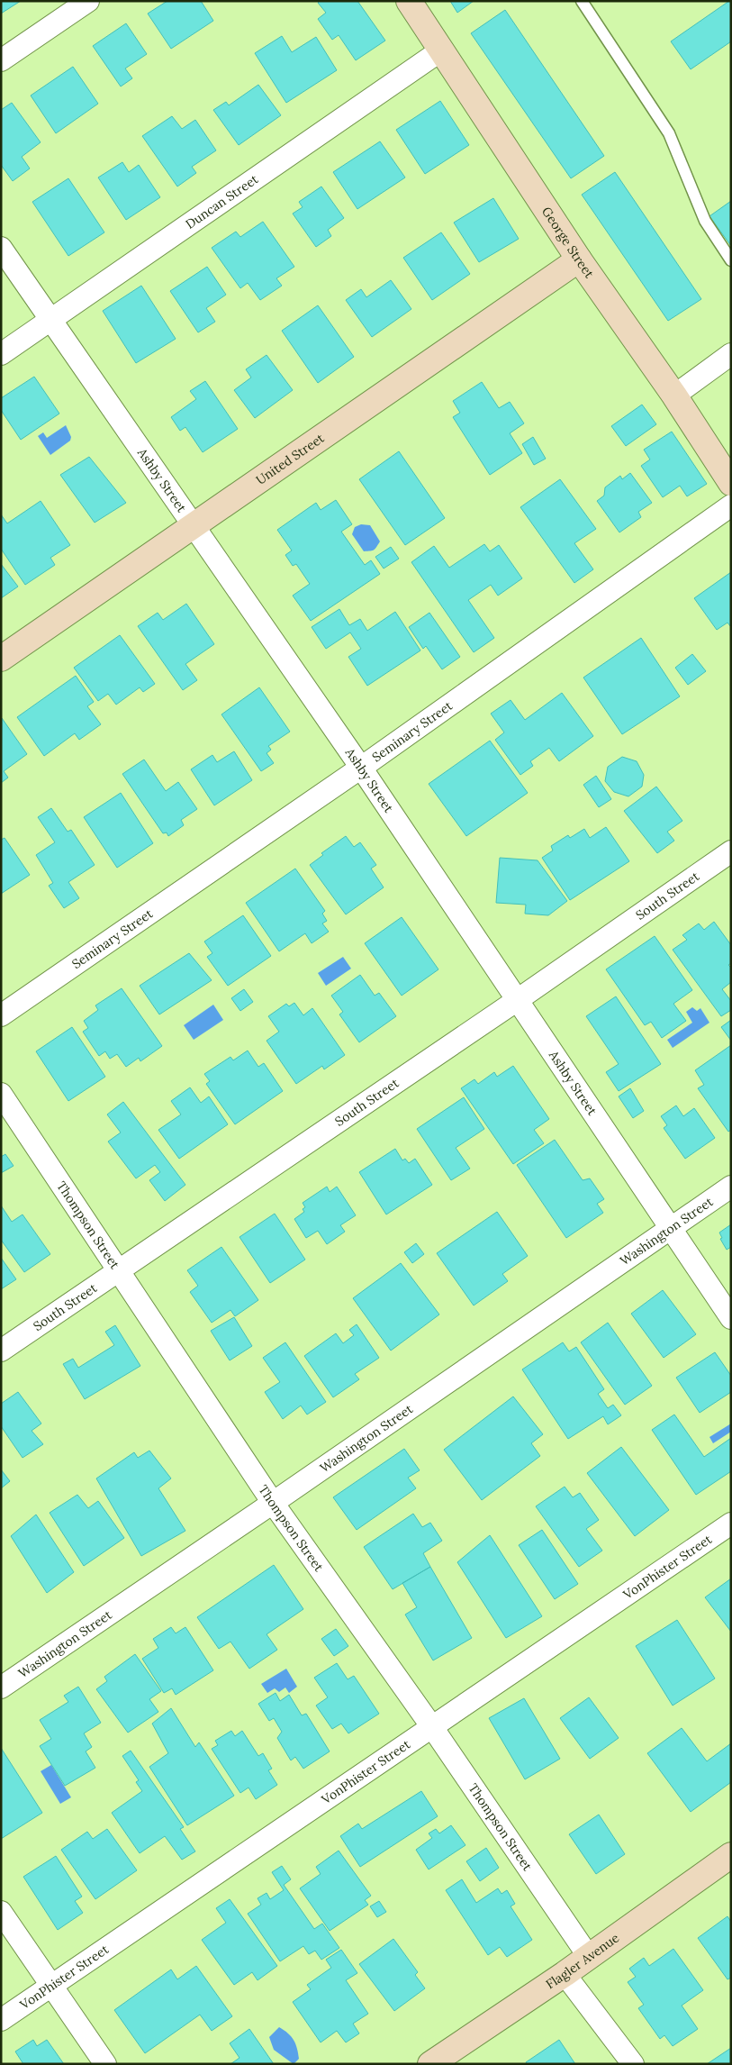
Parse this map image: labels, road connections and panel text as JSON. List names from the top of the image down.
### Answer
{
  "streets": {
    "street": [
      "Duncan Street",
      "George Street",
      "United Street",
      "Ashby Street",
      "Seminary Street",
      "South Street",
      "Thompson Street",
      "Washington Street",
      "VonPhister Street",
      "Flagler Avenue"
    ]
  },
  "crossings": [
    ["Duncan Street", "George Street"],
    ["Duncan Street", "Ashby Street"],
    ["George Street", "United Street"],
    ["United Street", "Ashby Street"],
    ["Ashby Street", "Seminary Street"],
    ["Ashby Street", "South Street"],
    ["Ashby Street", "Washington Street"],
    ["South Street", "Thompson Street"],
    ["Thompson Street", "Washington Street"],
    ["Thompson Street", "VonPhister Street"],
    ["Thompson Street", "Flagler Avenue"]
  ]
}
